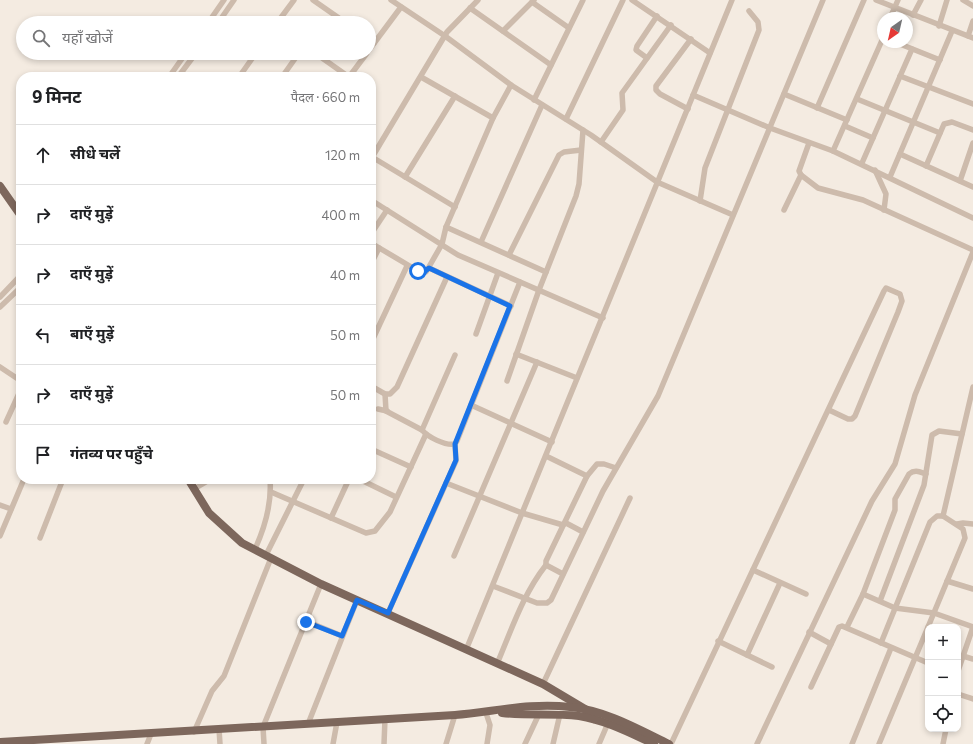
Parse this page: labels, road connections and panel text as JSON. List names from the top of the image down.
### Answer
{
  "north": "bottom left",
  "page": {
    "search": "यहाँ खोजें",
    "heading": ["9 मिनट", "पैदल · 660 m"],
    "list": [
      ["सीधे चलें", "120 m"],
      ["दाएँ मुड़ें", "400 m"],
      ["दाएँ मुड़ें", "40 m"],
      ["बाएँ मुड़ें", "50 m"],
      ["दाएँ मुड़ें", "50 m"],
      "गंतव्य पर पहुँचे"
    ],
    "map_buttons": ["+", "−"]
  }
}
